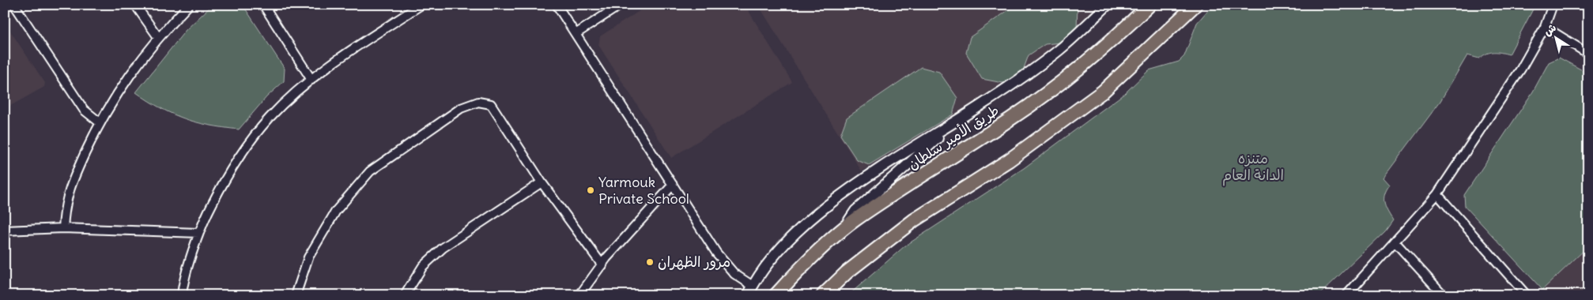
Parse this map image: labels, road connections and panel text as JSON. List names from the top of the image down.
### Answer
{
  "streets": {
    "main road": ["طريق الأمير سلطان"]
  },
  "parks": ["متنزه الدانة العام"],
  "places": ["Yarmouk Private School", "مرور الظهران"],
  "north": "top left"
}
